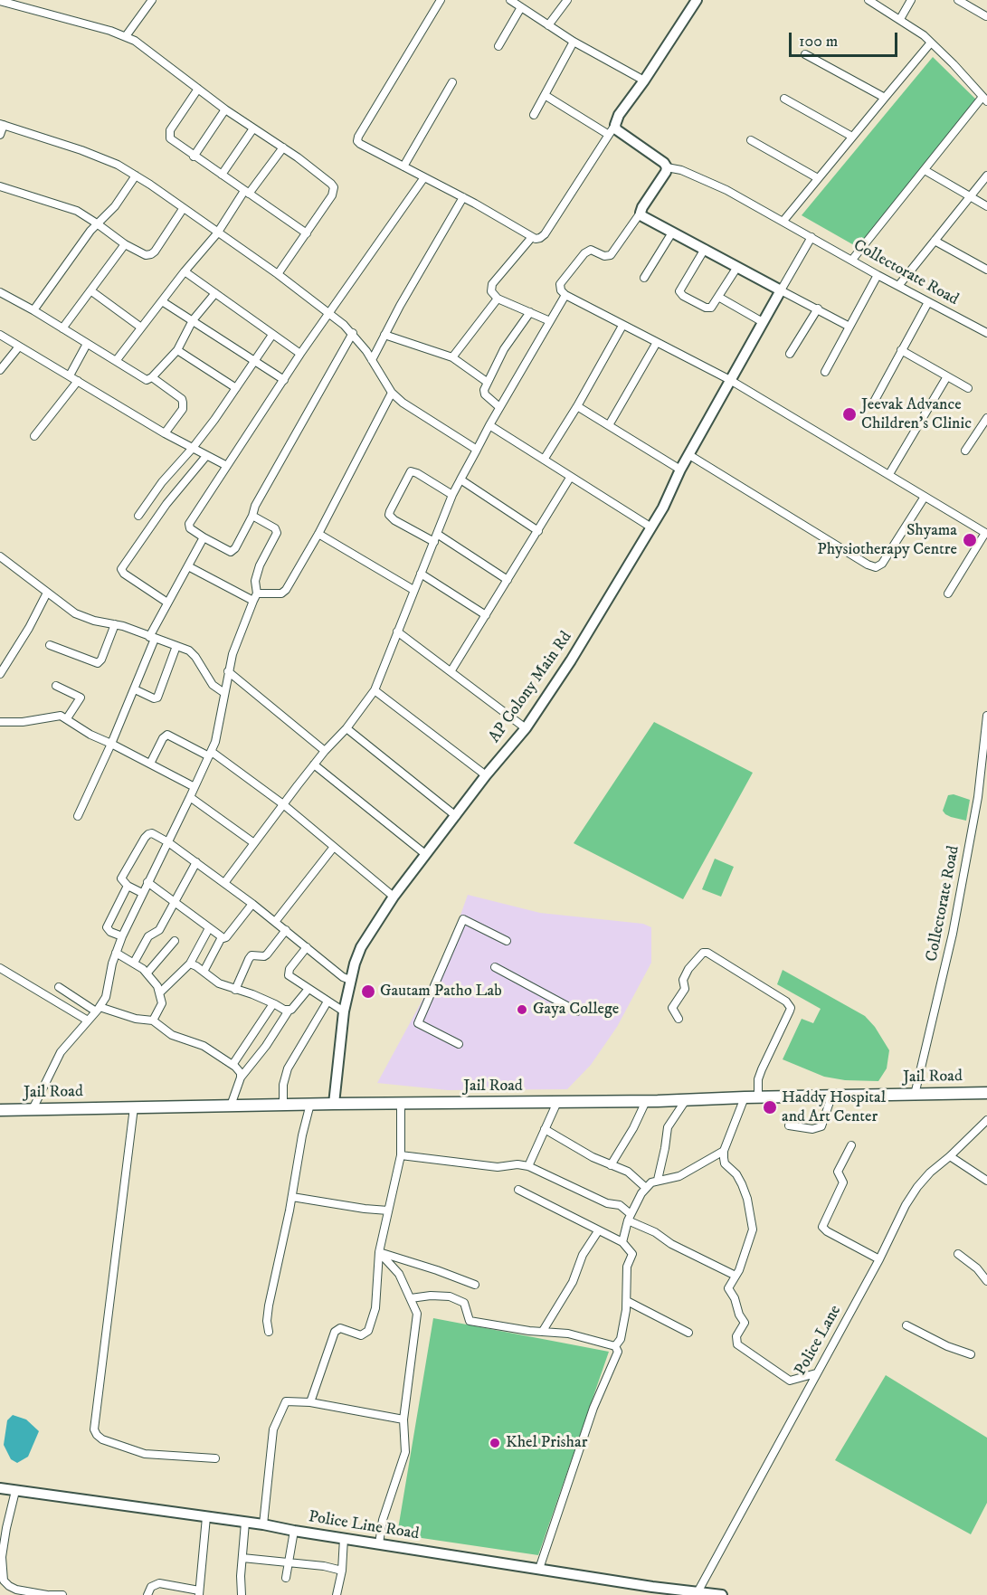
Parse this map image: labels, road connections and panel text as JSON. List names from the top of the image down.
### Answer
{
  "streets": {
    "main road": ["Jail Road"],
    "street": [
      "Collectorate Road",
      "AP Colony Main Rd",
      "Police Lane",
      "Police Line Road"
    ]
  },
  "crossings": [
    ["Collectorate Road", "Jail Road"],
    ["AP Colony Main Rd", "Jail Road"],
    ["Police Lane", "Police Line Road"]
  ],
  "places": [
    "Jeevak Advance Children's Clinic",
    "Shyama Physiotherapy Centre",
    "Gautam Patho Lab",
    "Gaya College",
    "Haddy Hospital and Art Center",
    "Khel Prishar"
  ],
  "scale_bar": "100 m"
}
